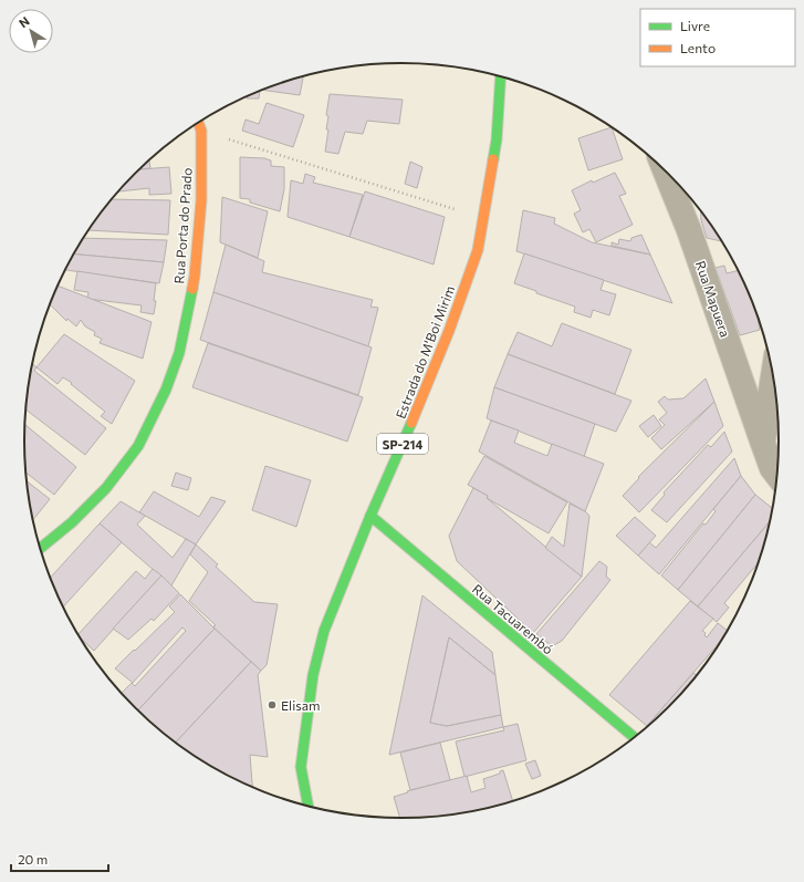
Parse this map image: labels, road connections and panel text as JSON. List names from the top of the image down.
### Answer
{
  "streets": {
    "street": [
      "Rua Porta do Prado",
      "Rua Mapuera",
      "Estrada do M'Boi Mirim",
      "SP-214",
      "Rua Tacuarembó"
    ]
  },
  "crossings": [
    ["Estrada do M'Boi Mirim", "Rua Tacuarembó"]
  ],
  "places": ["Elisam"],
  "legend": ["Livre", "Lento"],
  "scale_bar": "20 m",
  "north": "top left"
}
